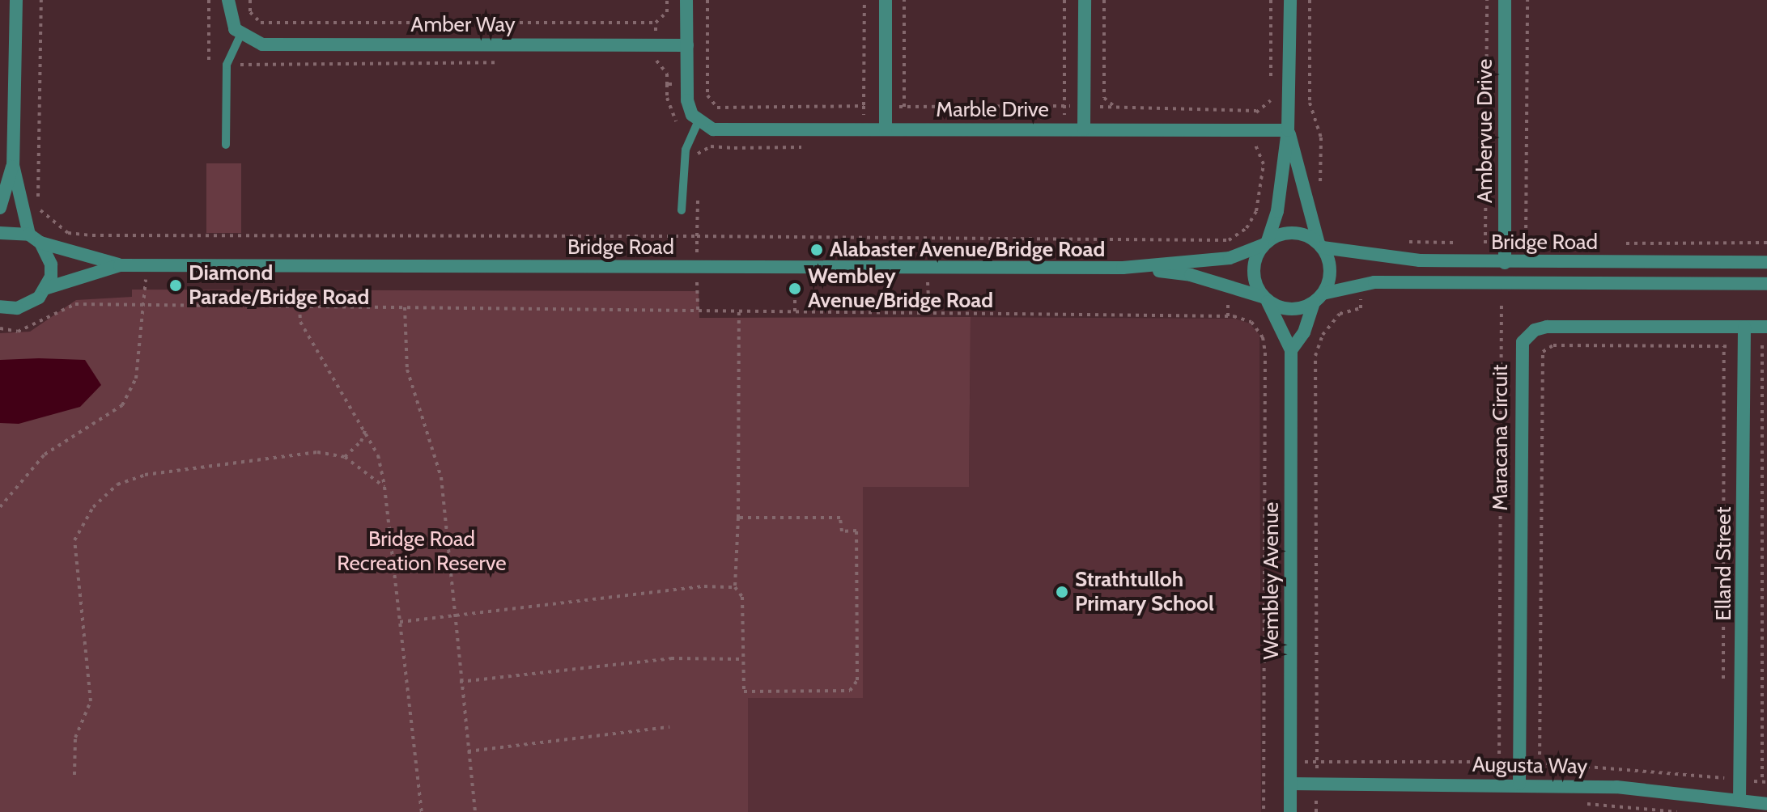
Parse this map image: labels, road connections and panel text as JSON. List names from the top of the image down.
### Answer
{
  "streets": {
    "street": [
      "Amber Way",
      "Marble Drive",
      "Ambervue Drive",
      "Bridge Road",
      "Maracana Circuit",
      "Elland Street",
      "Wembley Avenue",
      "Augusta Way"
    ]
  },
  "crossings": [
    ["Ambervue Drive", "Bridge Road"],
    ["Bridge Road", "Wembley Avenue"],
    ["Maracana Circuit", "Elland Street"],
    ["Maracana Circuit", "Augusta Way"],
    ["Elland Street", "Augusta Way"],
    ["Wembley Avenue", "Augusta Way"]
  ],
  "parks": ["Bridge Road Recreation Reserve"],
  "places": [
    "Alabaster Avenue/Bridge Road",
    "Diamond Parade/Bridge Road",
    "Wembley Avenue/Bridge Road",
    "Strathtulloh Primary School"
  ]
}
